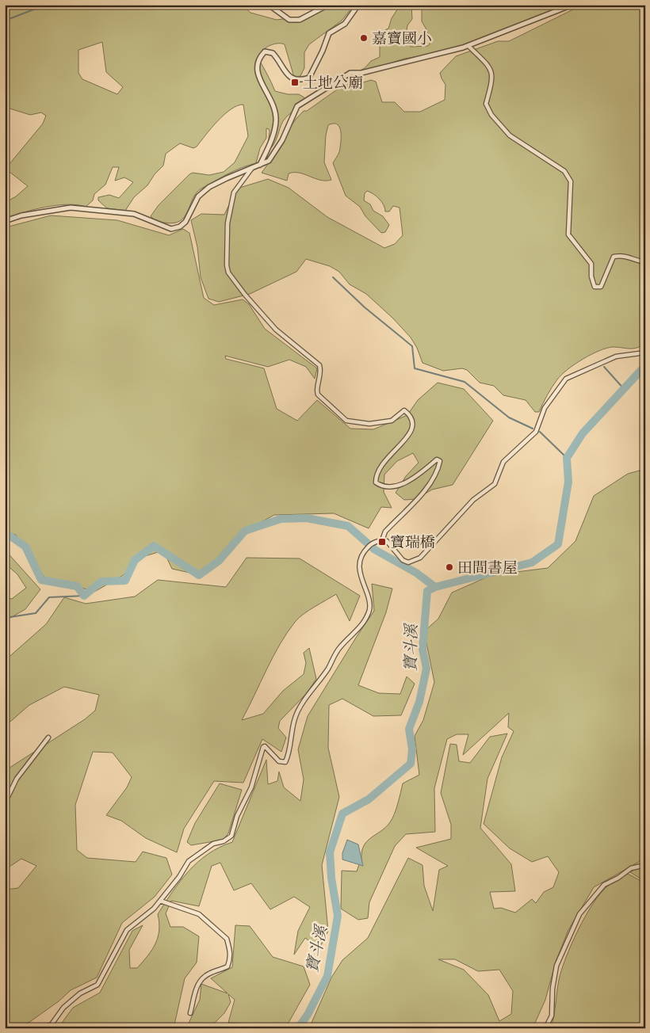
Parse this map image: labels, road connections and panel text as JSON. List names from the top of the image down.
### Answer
{
  "water": ["寶斗溪"],
  "places": {
    "other": ["嘉寶國小", "田間書屋"],
    "transit": ["土地公廟", "寶瑞橋"]
  }
}
